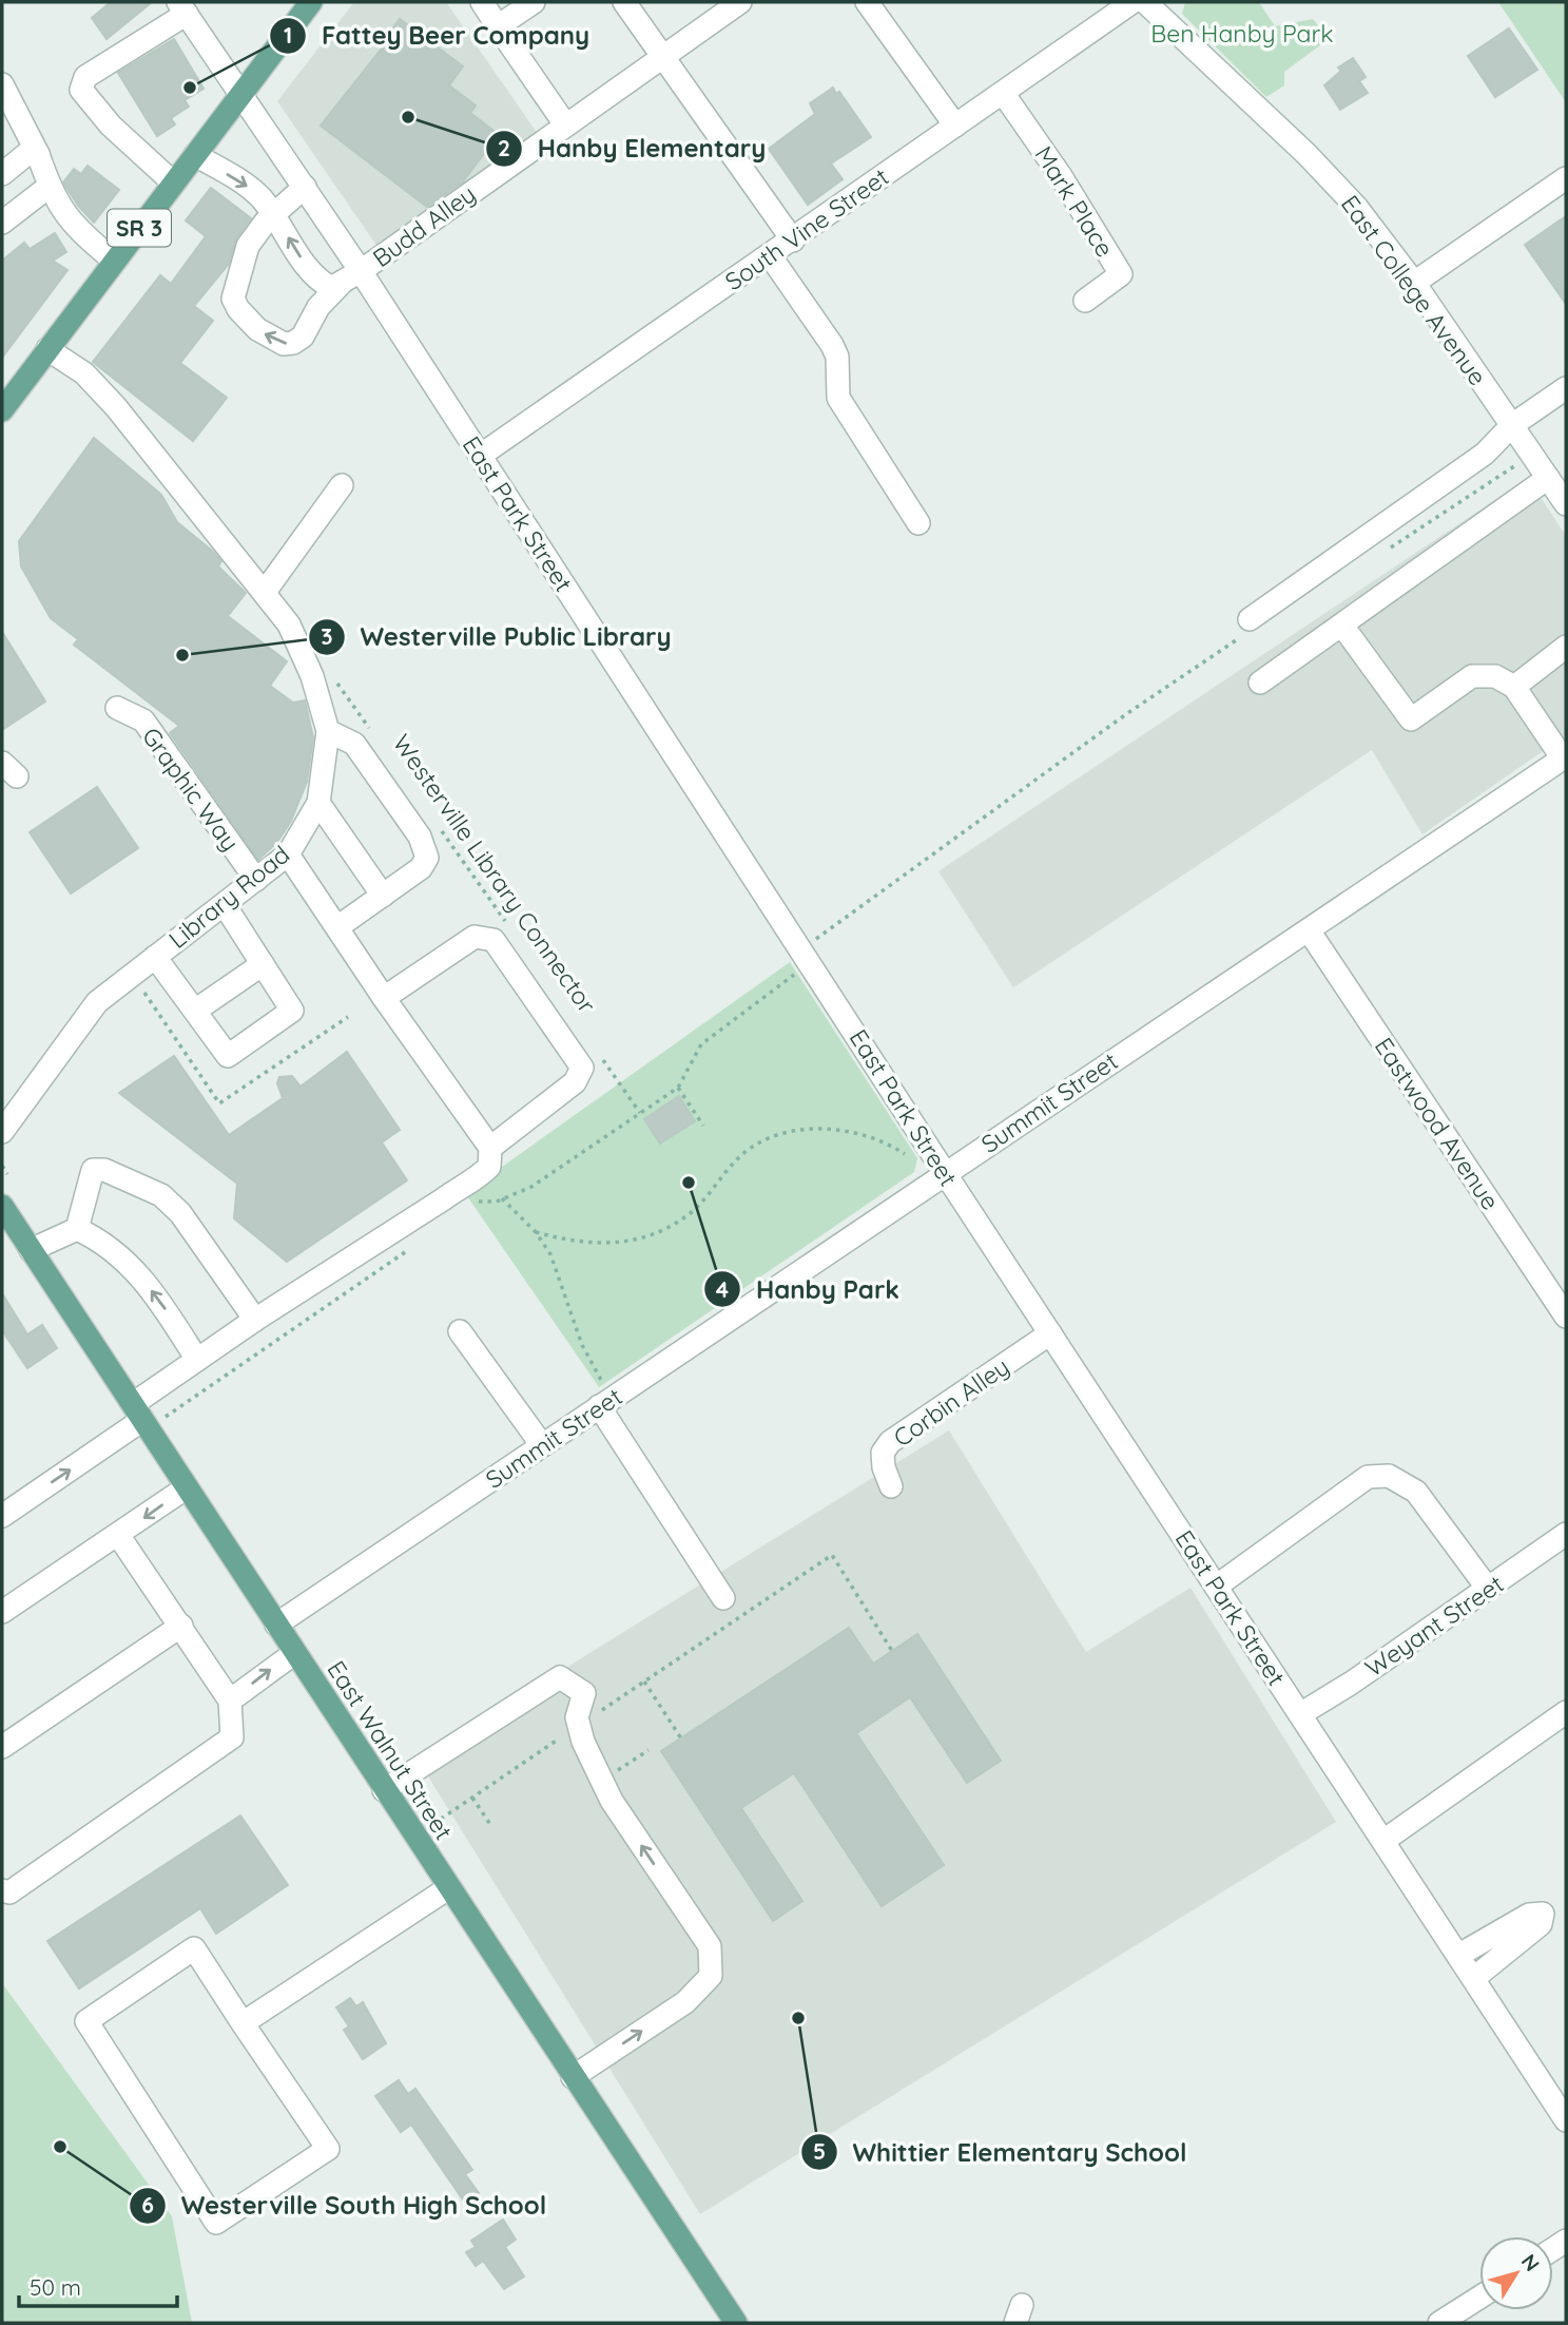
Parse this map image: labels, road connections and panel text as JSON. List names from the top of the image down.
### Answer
{
  "streets": {
    "main road": ["SR 3", "East Walnut Street"],
    "street": [
      "Mark Place",
      "Budd Alley",
      "South Vine Street",
      "East College Avenue",
      "East Park Street",
      "Graphic Way",
      "Library Road",
      "Summit Street",
      "Eastwood Avenue",
      "Corbin Alley",
      "Weyant Street"
    ],
    "path": ["Westerville Library Connector"]
  },
  "crossings": [
    ["Mark Place", "South Vine Street"],
    ["Budd Alley", "East Park Street"],
    ["SR 3", "East Park Street"],
    ["SR 3", "Library Road"],
    ["South Vine Street", "East Park Street"],
    ["East Park Street", "Summit Street"],
    ["East Park Street", "Corbin Alley"],
    ["East Park Street", "Weyant Street"],
    ["Graphic Way", "Library Road"],
    ["Westerville Library Connector", "Library Road"],
    ["Summit Street", "Eastwood Avenue"],
    ["Summit Street", "East Walnut Street"]
  ],
  "parks": ["Ben Hanby Park"],
  "places": [
    "Fattey Beer Company",
    "Hanby Elementary",
    "Westerville Public Library",
    "Hanby Park",
    "Whittier Elementary School",
    "Westerville South High School"
  ],
  "scale_bar": "50 m",
  "north": "top right"
}
